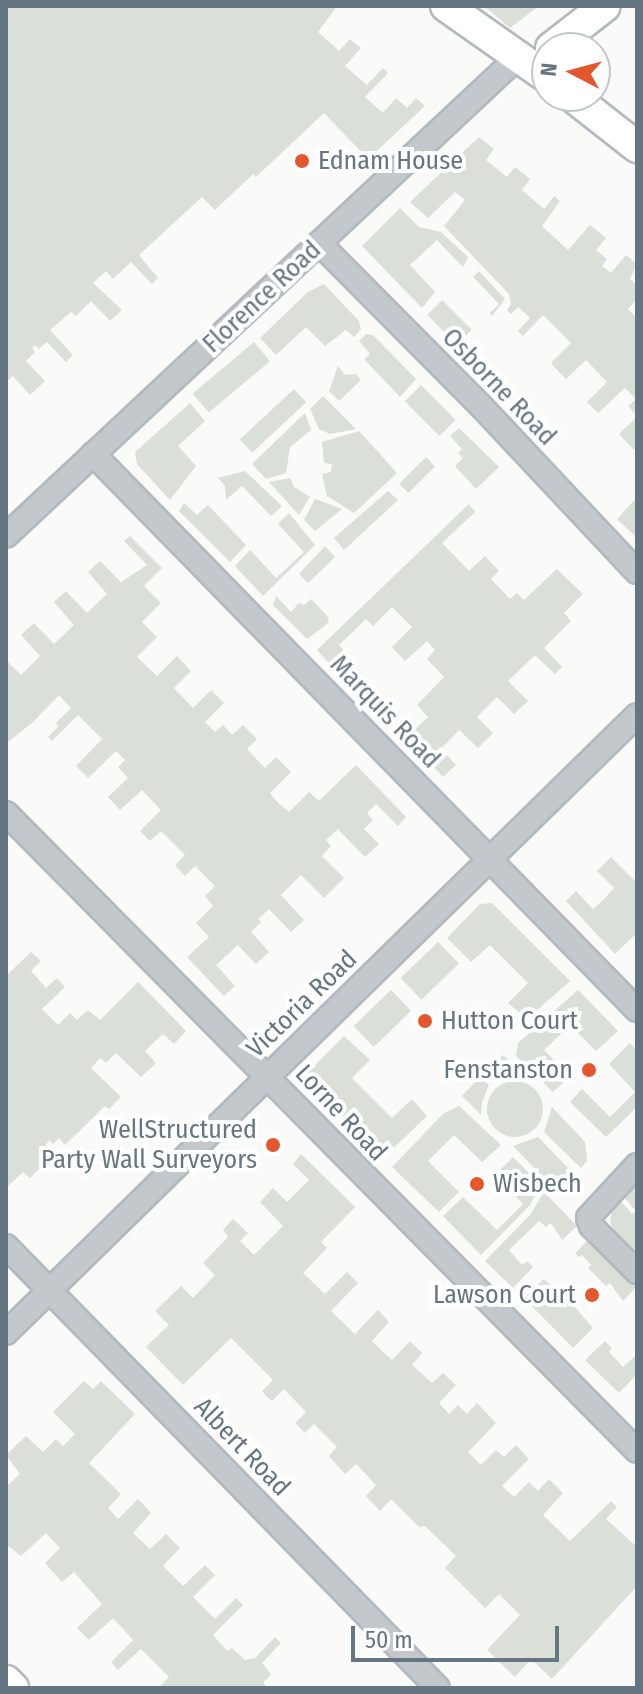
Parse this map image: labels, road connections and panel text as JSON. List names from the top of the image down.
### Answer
{
  "streets": {
    "main road": ["Florence Road"],
    "street": [
      "Osborne Road",
      "Marquis Road",
      "Victoria Road",
      "Lorne Road",
      "Albert Road"
    ]
  },
  "crossings": [
    ["Florence Road", "Osborne Road"],
    ["Florence Road", "Marquis Road"],
    ["Marquis Road", "Victoria Road"],
    ["Victoria Road", "Lorne Road"],
    ["Victoria Road", "Albert Road"]
  ],
  "places": [
    "Ednam House",
    "Hutton Court",
    "Fenstanston",
    "WellStructured Party Wall Surveyors",
    "Wisbech",
    "Lawson Court"
  ],
  "scale_bar": "50 m",
  "north": "left"
}
